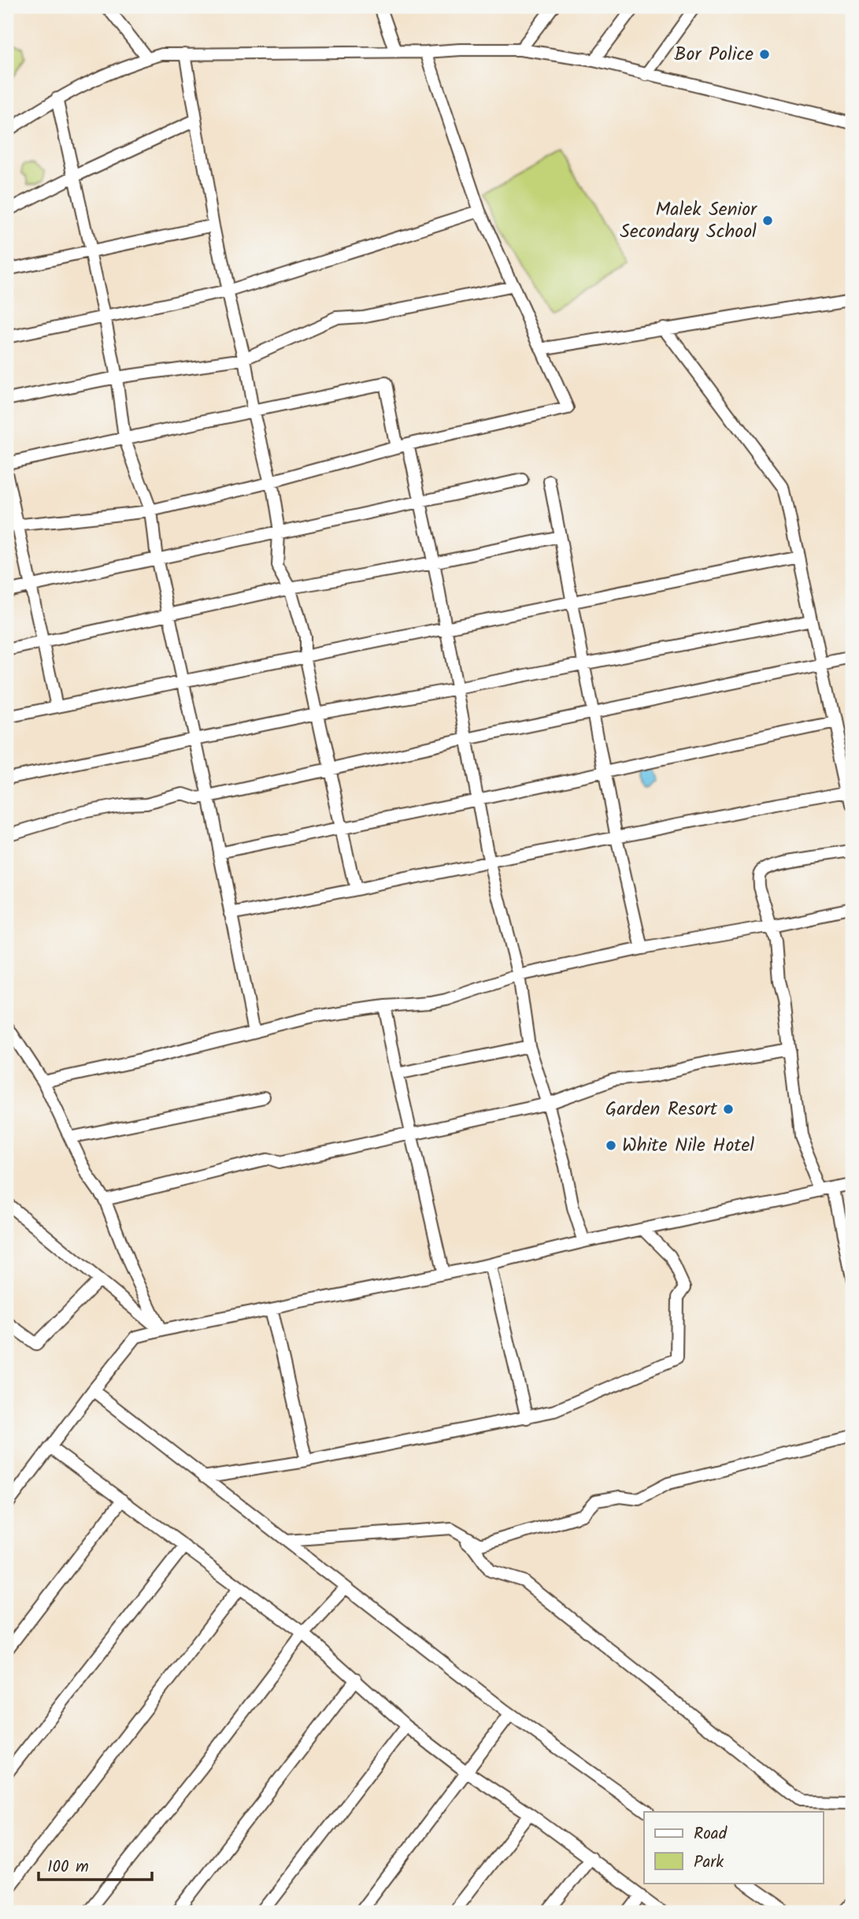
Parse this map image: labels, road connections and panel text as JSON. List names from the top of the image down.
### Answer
{
  "places": [
    "Bor Police",
    "Malek Senior Secondary School",
    "Garden Resort",
    "White Nile Hotel"
  ],
  "legend": ["Road", "Park"],
  "scale_bar": "100 m"
}
